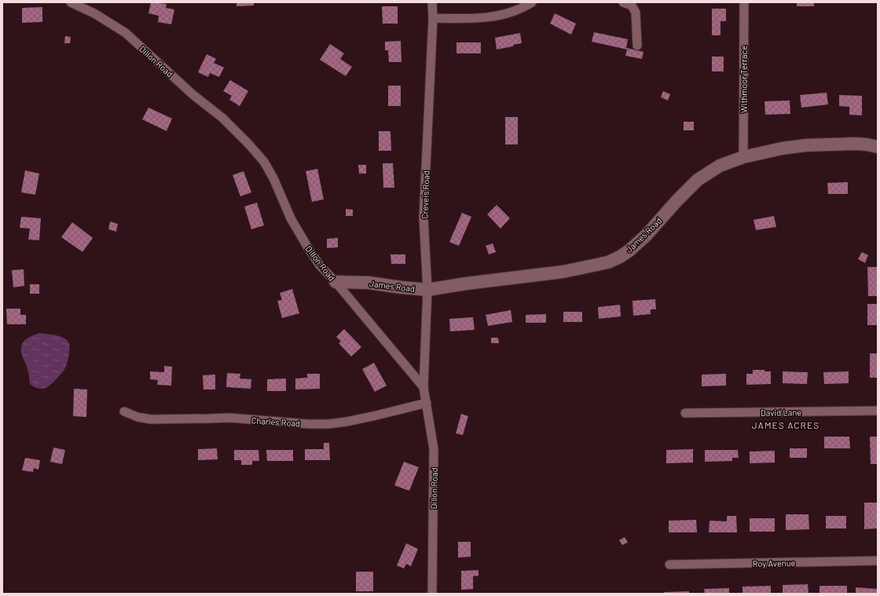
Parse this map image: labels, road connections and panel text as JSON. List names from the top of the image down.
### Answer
{
  "streets": {
    "street": [
      "Dillon Road",
      "Withmoor Terrace",
      "Creveis Road",
      "James Road",
      "David Lane",
      "Charles Road",
      "Roy Avenue"
    ]
  },
  "crossings": [
    ["Dillon Road", "Creveis Road"],
    ["Dillon Road", "James Road"],
    ["Dillon Road", "Charles Road"],
    ["Withmoor Terrace", "James Road"],
    ["Creveis Road", "James Road"]
  ],
  "districts": ["JAMES ACRES"]
}
